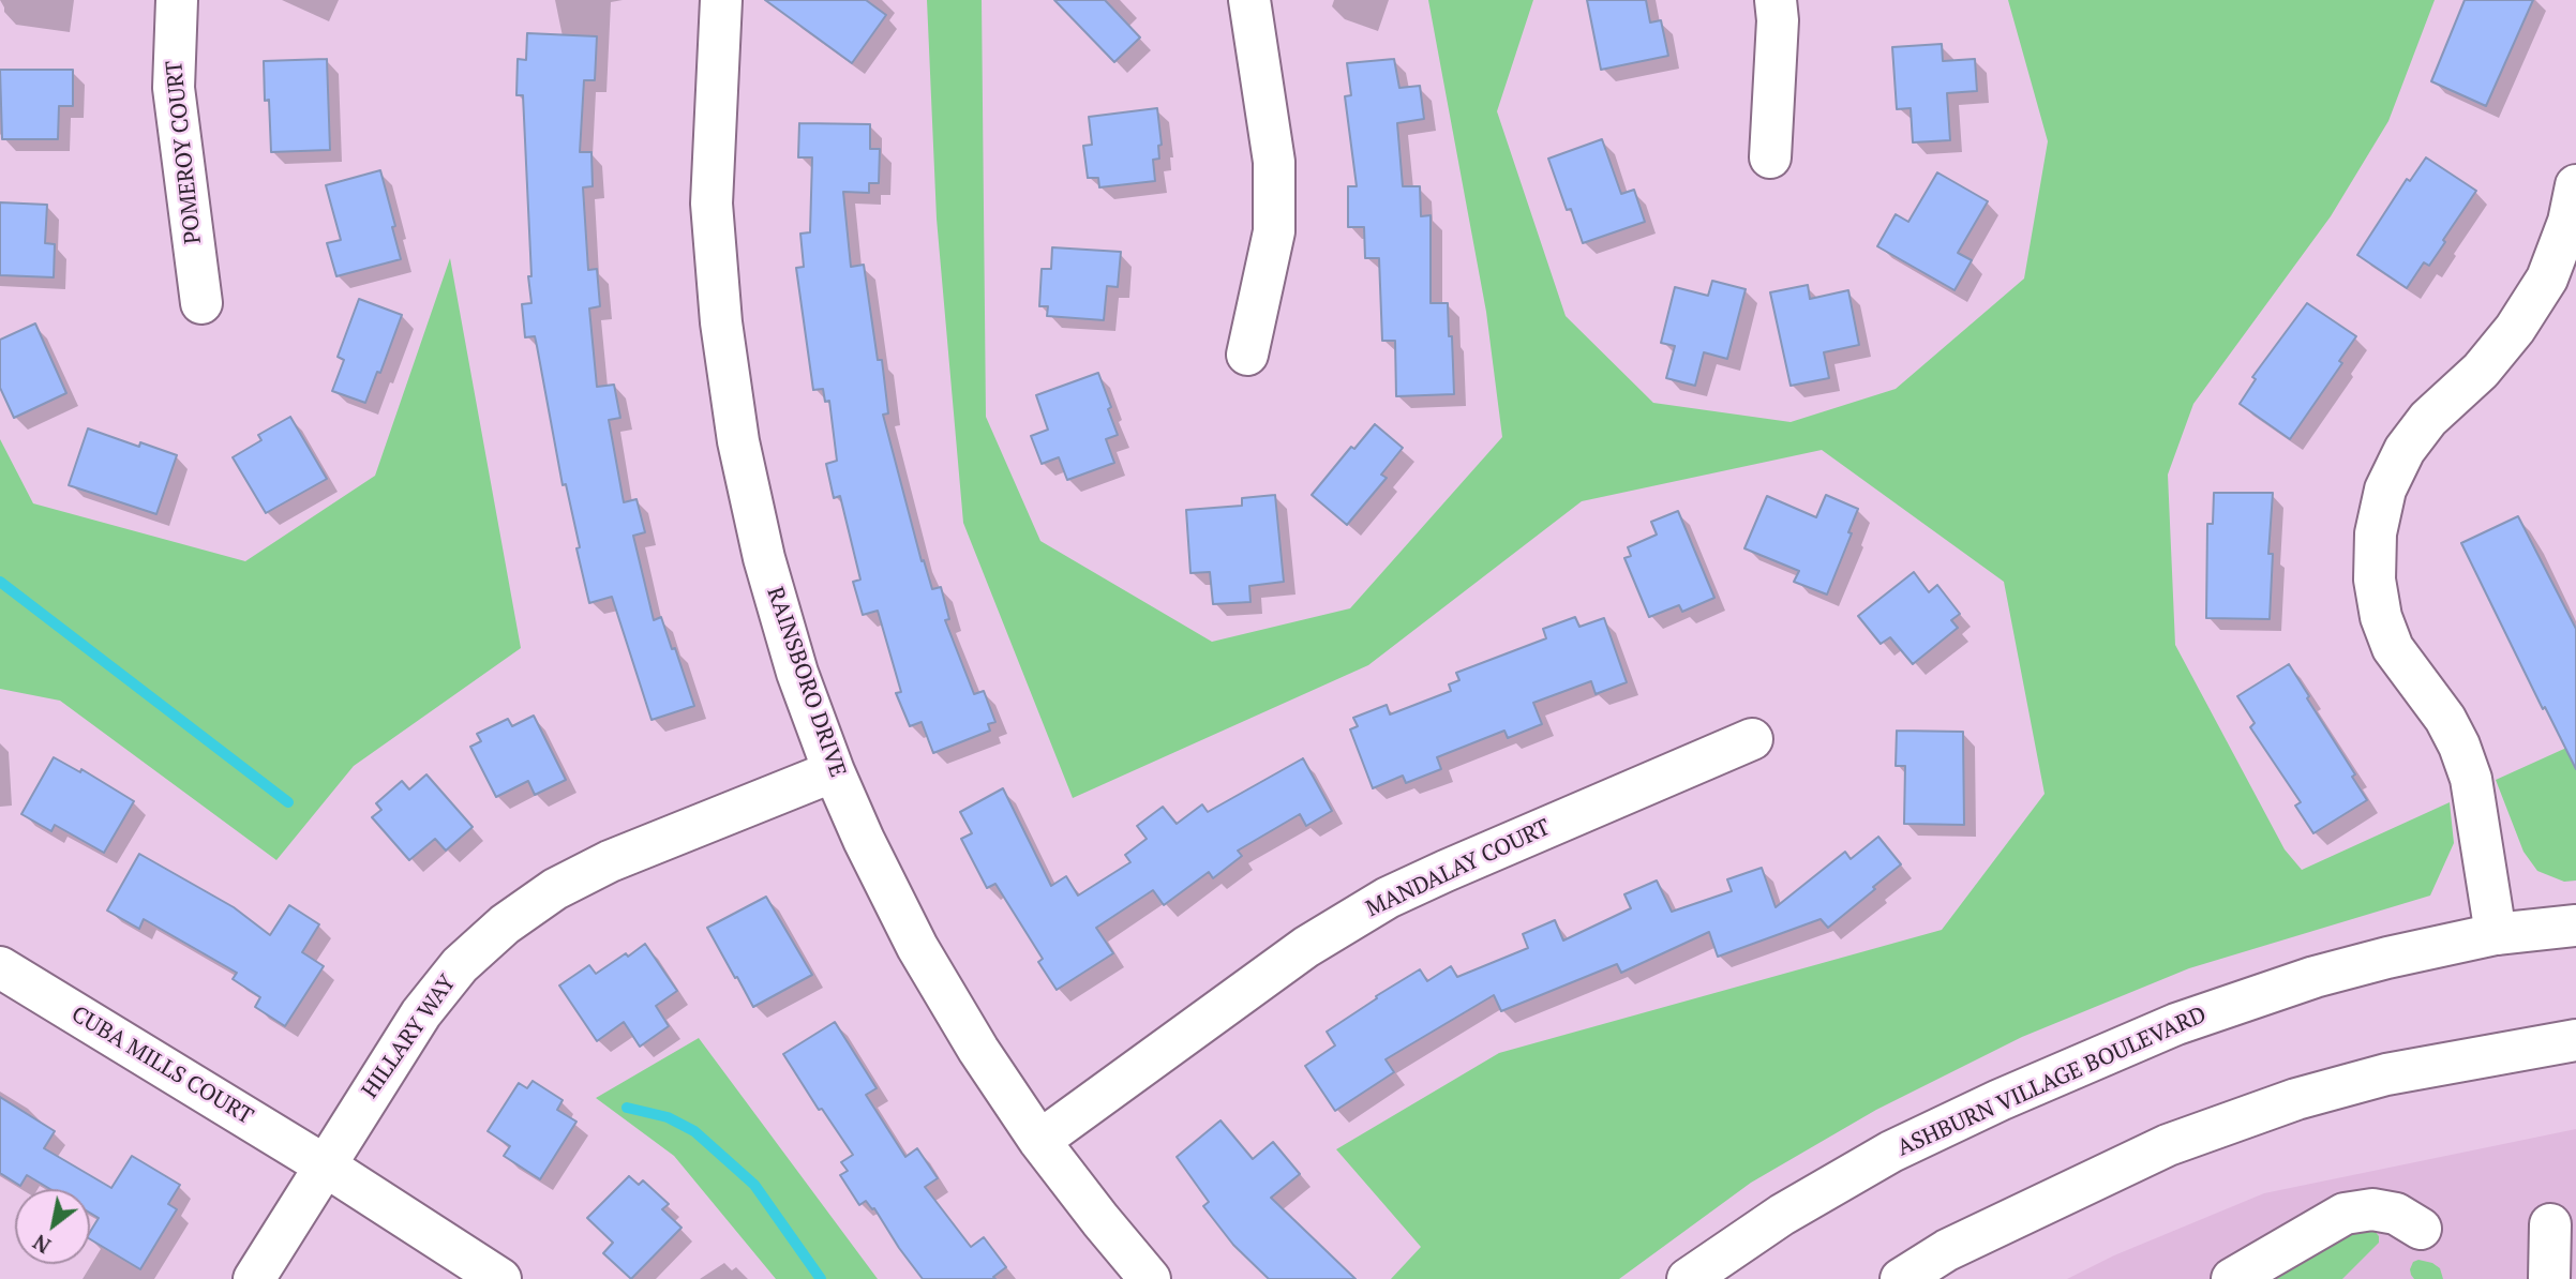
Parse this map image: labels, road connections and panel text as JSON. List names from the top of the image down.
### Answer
{
  "streets": {
    "street": [
      "POMEROY COURT",
      "RAINSBORO DRIVE",
      "MANDALAY COURT",
      "HILLARY WAY",
      "CUBA MILLS COURT",
      "ASHBURN VILLAGE BOULEVARD"
    ]
  },
  "crossings": [
    ["RAINSBORO DRIVE", "MANDALAY COURT"],
    ["RAINSBORO DRIVE", "HILLARY WAY"],
    ["HILLARY WAY", "CUBA MILLS COURT"]
  ],
  "north": "bottom left"
}
